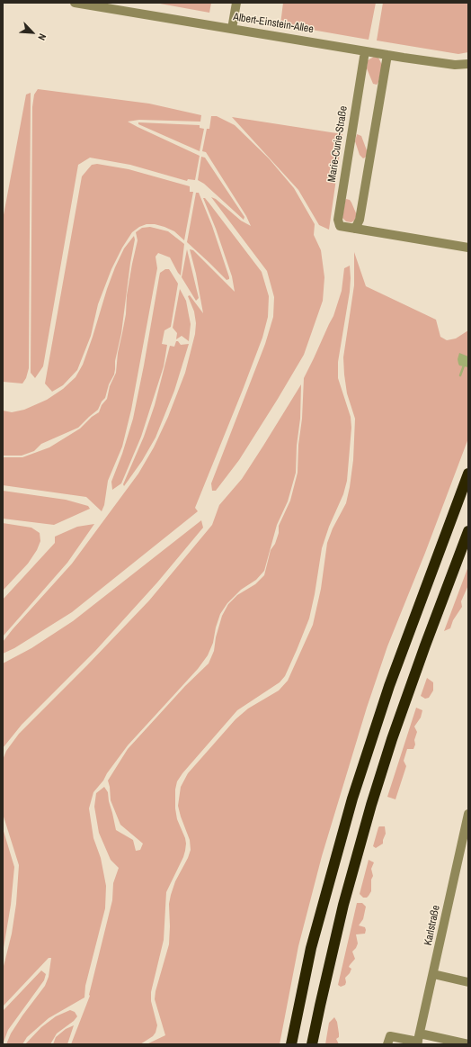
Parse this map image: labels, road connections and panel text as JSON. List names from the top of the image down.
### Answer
{
  "streets": {
    "street": ["Albert-Einstein-Allee", "Marie-Curie-Straße", "Karlstraße"]
  },
  "crossings": [
    ["Albert-Einstein-Allee", "Marie-Curie-Straße"]
  ],
  "north": "bottom right"
}
